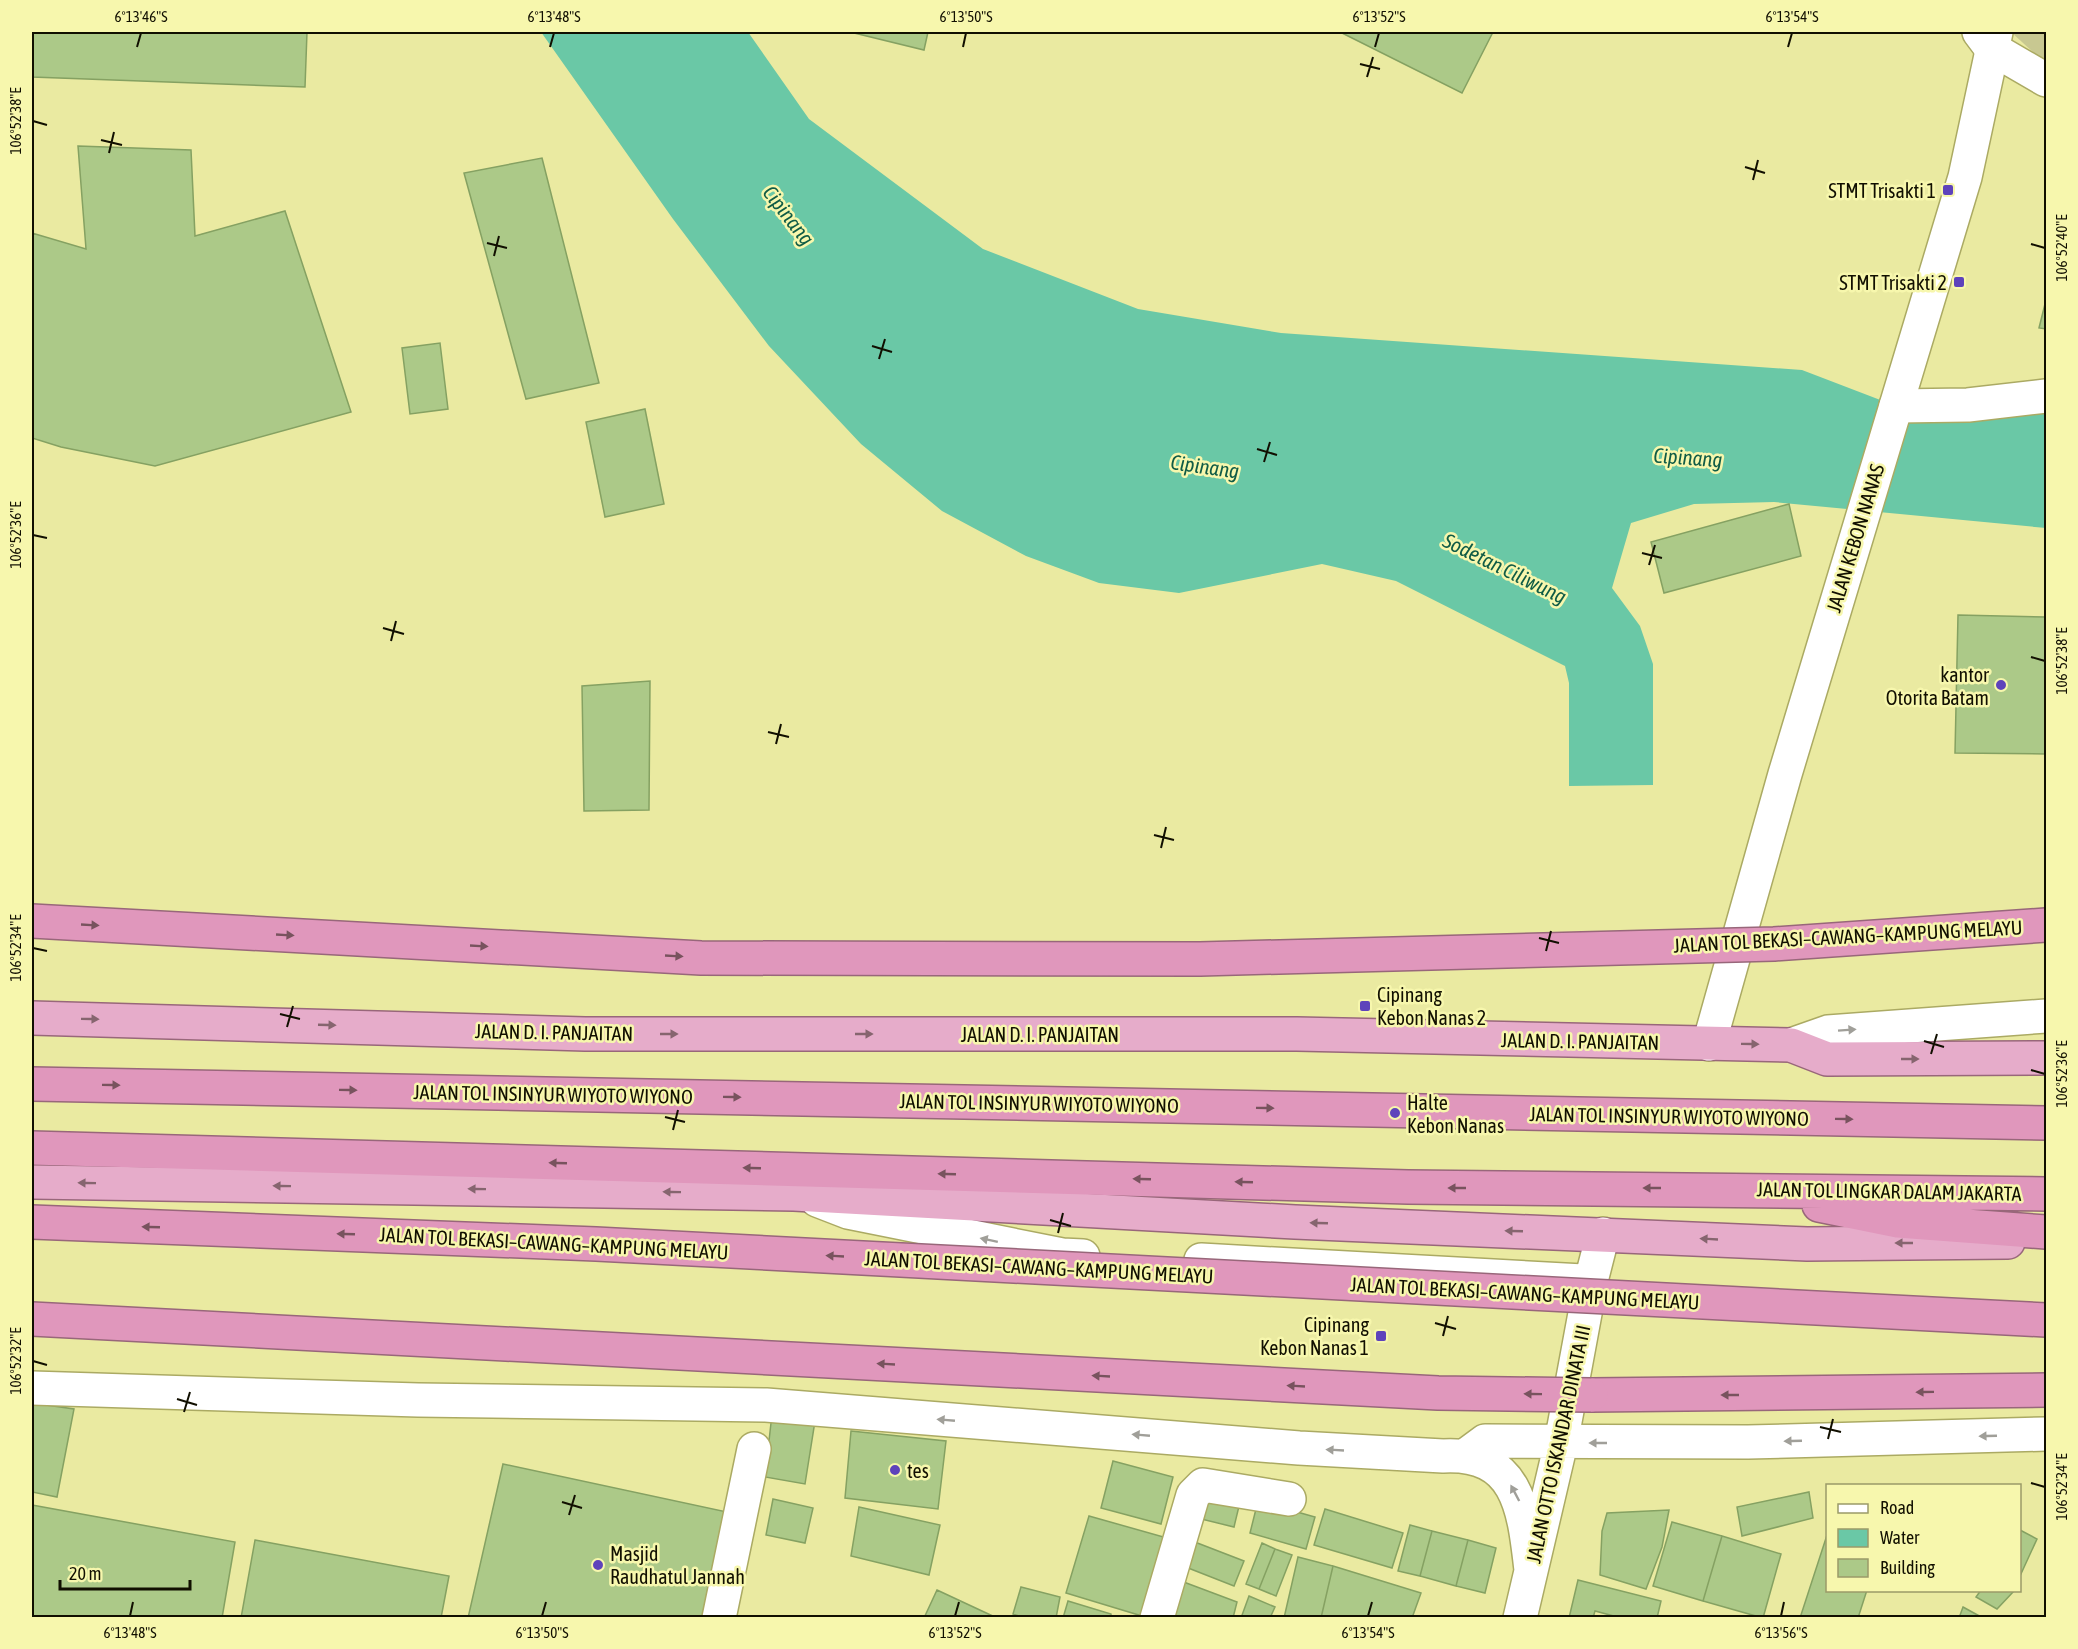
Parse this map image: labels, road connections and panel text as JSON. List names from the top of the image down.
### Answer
{
  "streets": {
    "highway": [
      "JALAN TOL BEKASI–CAWANG–KAMPUNG MELAYU",
      "JALAN D. I. PANJAITAN",
      "JALAN TOL INSINYUR WIYOTO WIYONO",
      "JALAN TOL LINGKAR DALAM JAKARTA"
    ],
    "street": ["JALAN KEBON NANAS", "JALAN OTTO ISKANDAR DINATA III"]
  },
  "crossings": [
    ["JALAN KEBON NANAS", "JALAN D. I. PANJAITAN"]
  ],
  "water": ["Cipinang", "Sodetan Ciliwung"],
  "places": {
    "transit": [
      "STMT Trisakti 1",
      "STMT Trisakti 2",
      "Cipinang Kebon Nanas 2",
      "Cipinang Kebon Nanas 1"
    ],
    "other": [
      "kantor Otorita Batam",
      "Halte Kebon Nanas",
      "tes",
      "Masjid Raudhatul Jannah"
    ]
  },
  "legend": ["Road", "Water", "Building"],
  "scale_bar": "20 m",
  "coordinates": [
    "6°13'46\"S",
    "6°13'48\"S",
    "6°13'50\"S",
    "6°13'52\"S",
    "6°13'54\"S",
    "106°52'38\"E",
    "106°52'40\"E",
    "106°52'36\"E",
    "106°52'34\"E",
    "106°52'32\"E",
    "6°13'56\"S"
  ]
}
